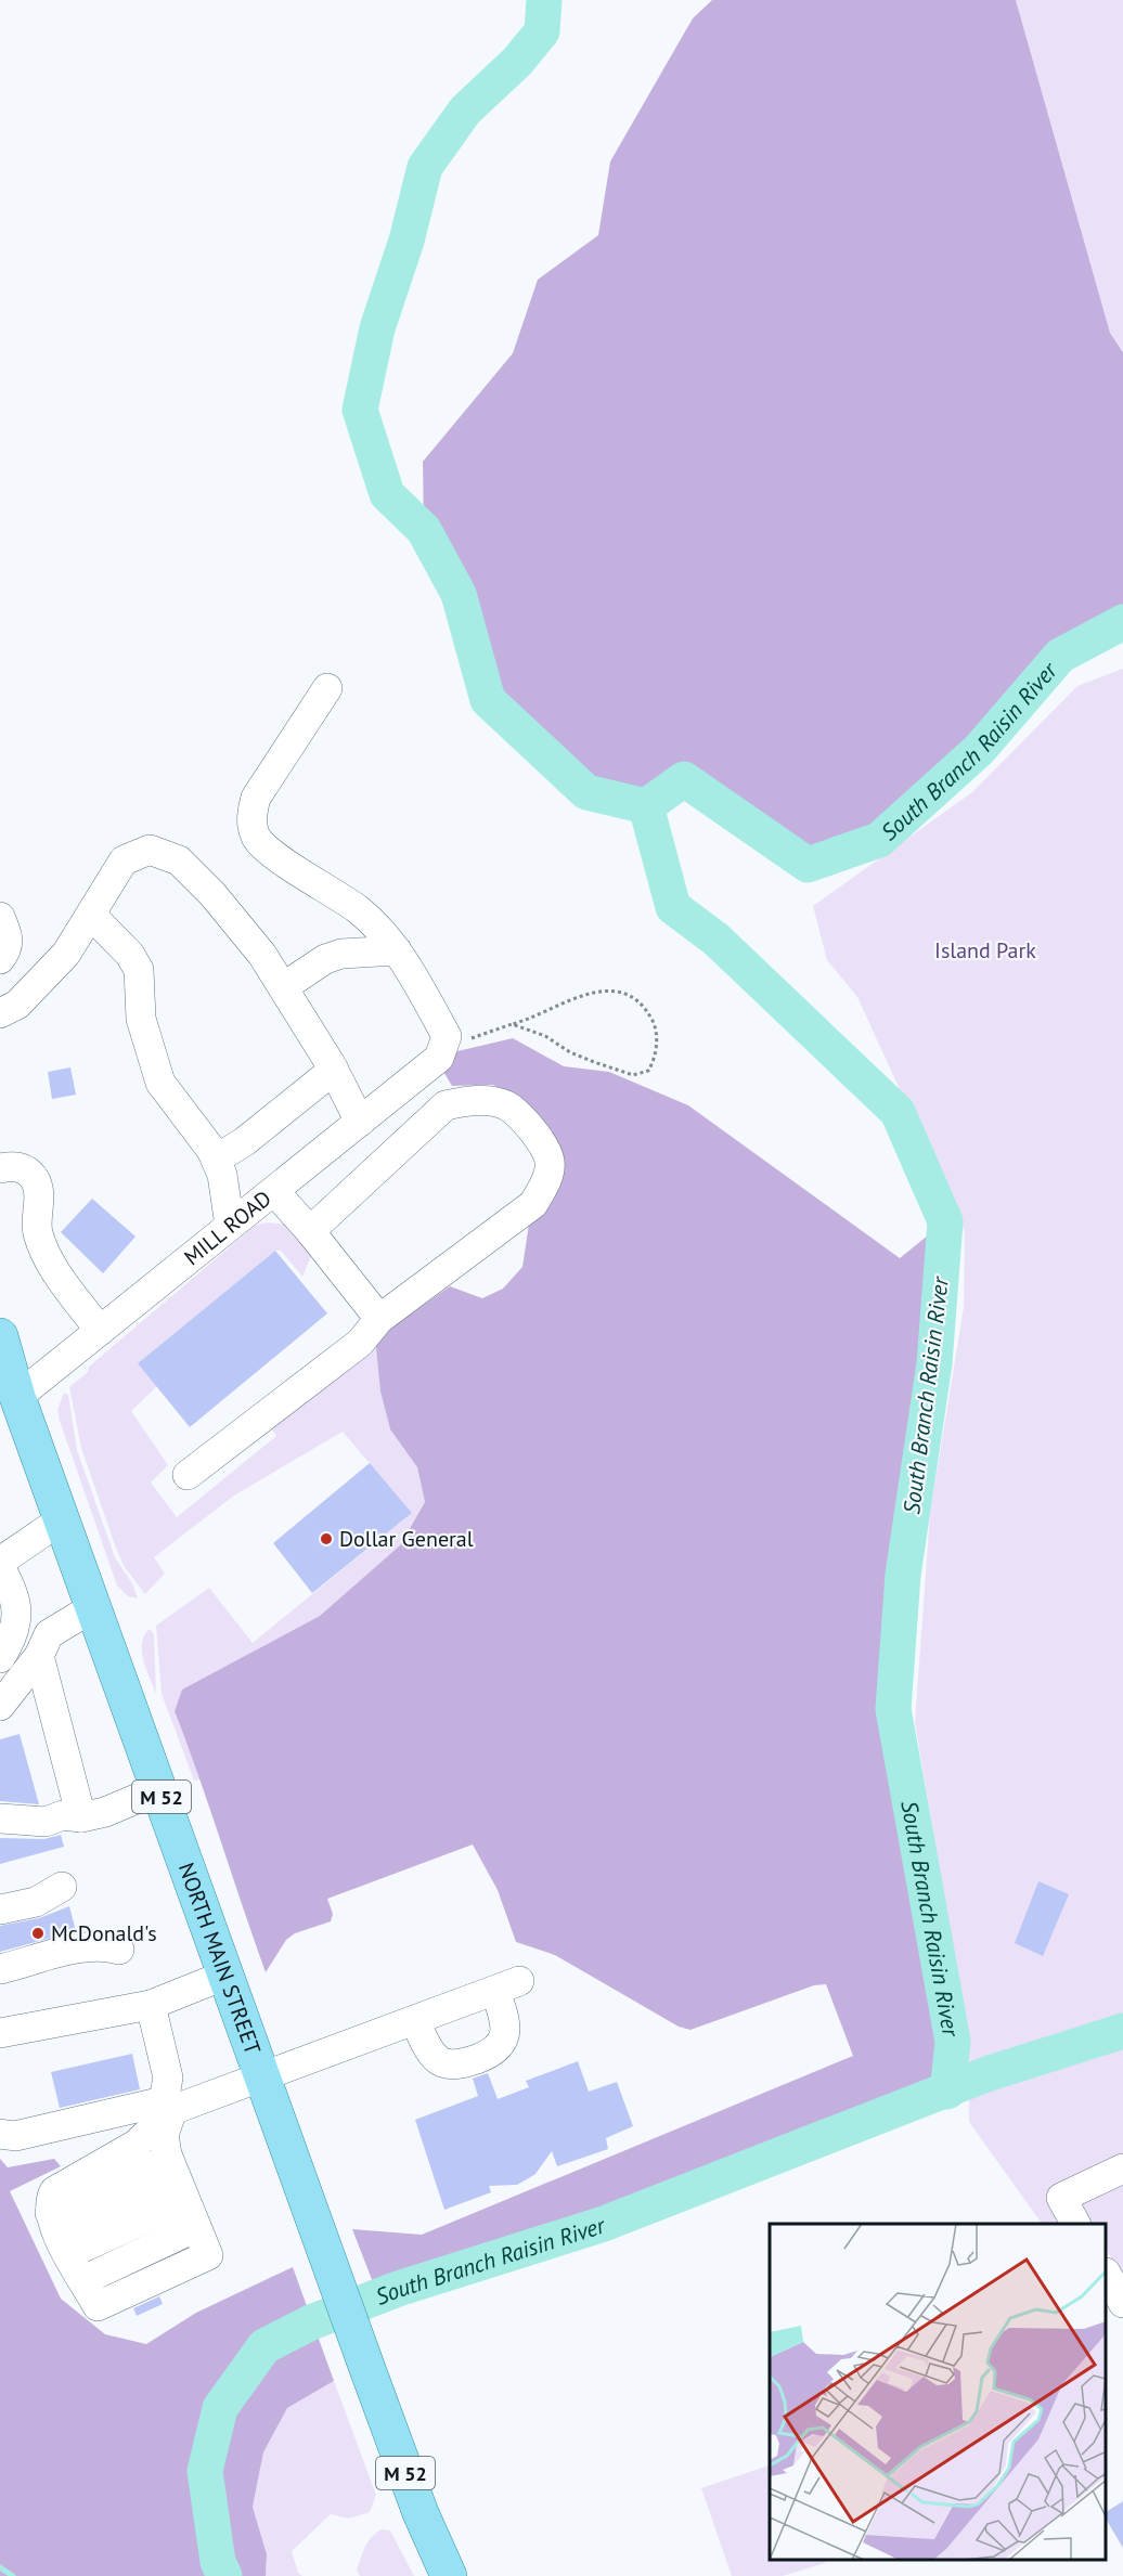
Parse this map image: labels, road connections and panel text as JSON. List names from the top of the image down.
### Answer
{
  "streets": {
    "main road": ["M 52", "NORTH MAIN STREET"],
    "street": ["MILL ROAD"]
  },
  "crossings": [
    ["MILL ROAD", "NORTH MAIN STREET"]
  ],
  "water": ["South Branch Raisin River"],
  "parks": ["Island Park"],
  "places": ["Dollar General", "McDonald's"]
}
